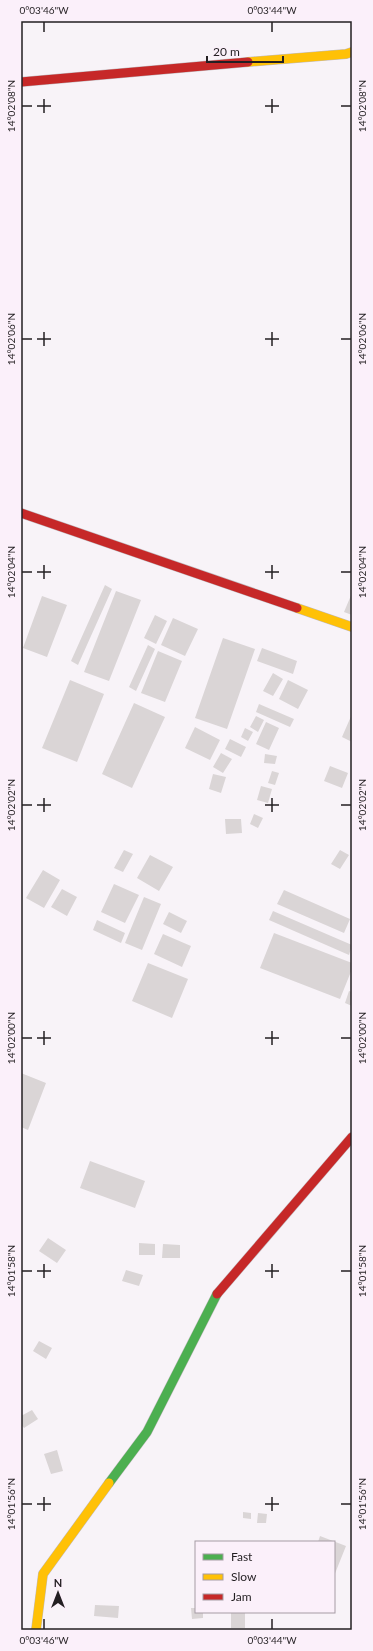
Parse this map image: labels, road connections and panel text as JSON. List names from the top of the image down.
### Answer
{
  "legend": ["Fast", "Slow", "Jam"],
  "scale_bar": "20 m",
  "north": "top",
  "coordinates": [
    "0°03'46\"W",
    "0°03'44\"W",
    "14°02'08\"N",
    "14°02'06\"N",
    "14°02'04\"N",
    "14°02'02\"N",
    "14°02'00\"N",
    "14°01'58\"N",
    "14°01'56\"N"
  ]
}
